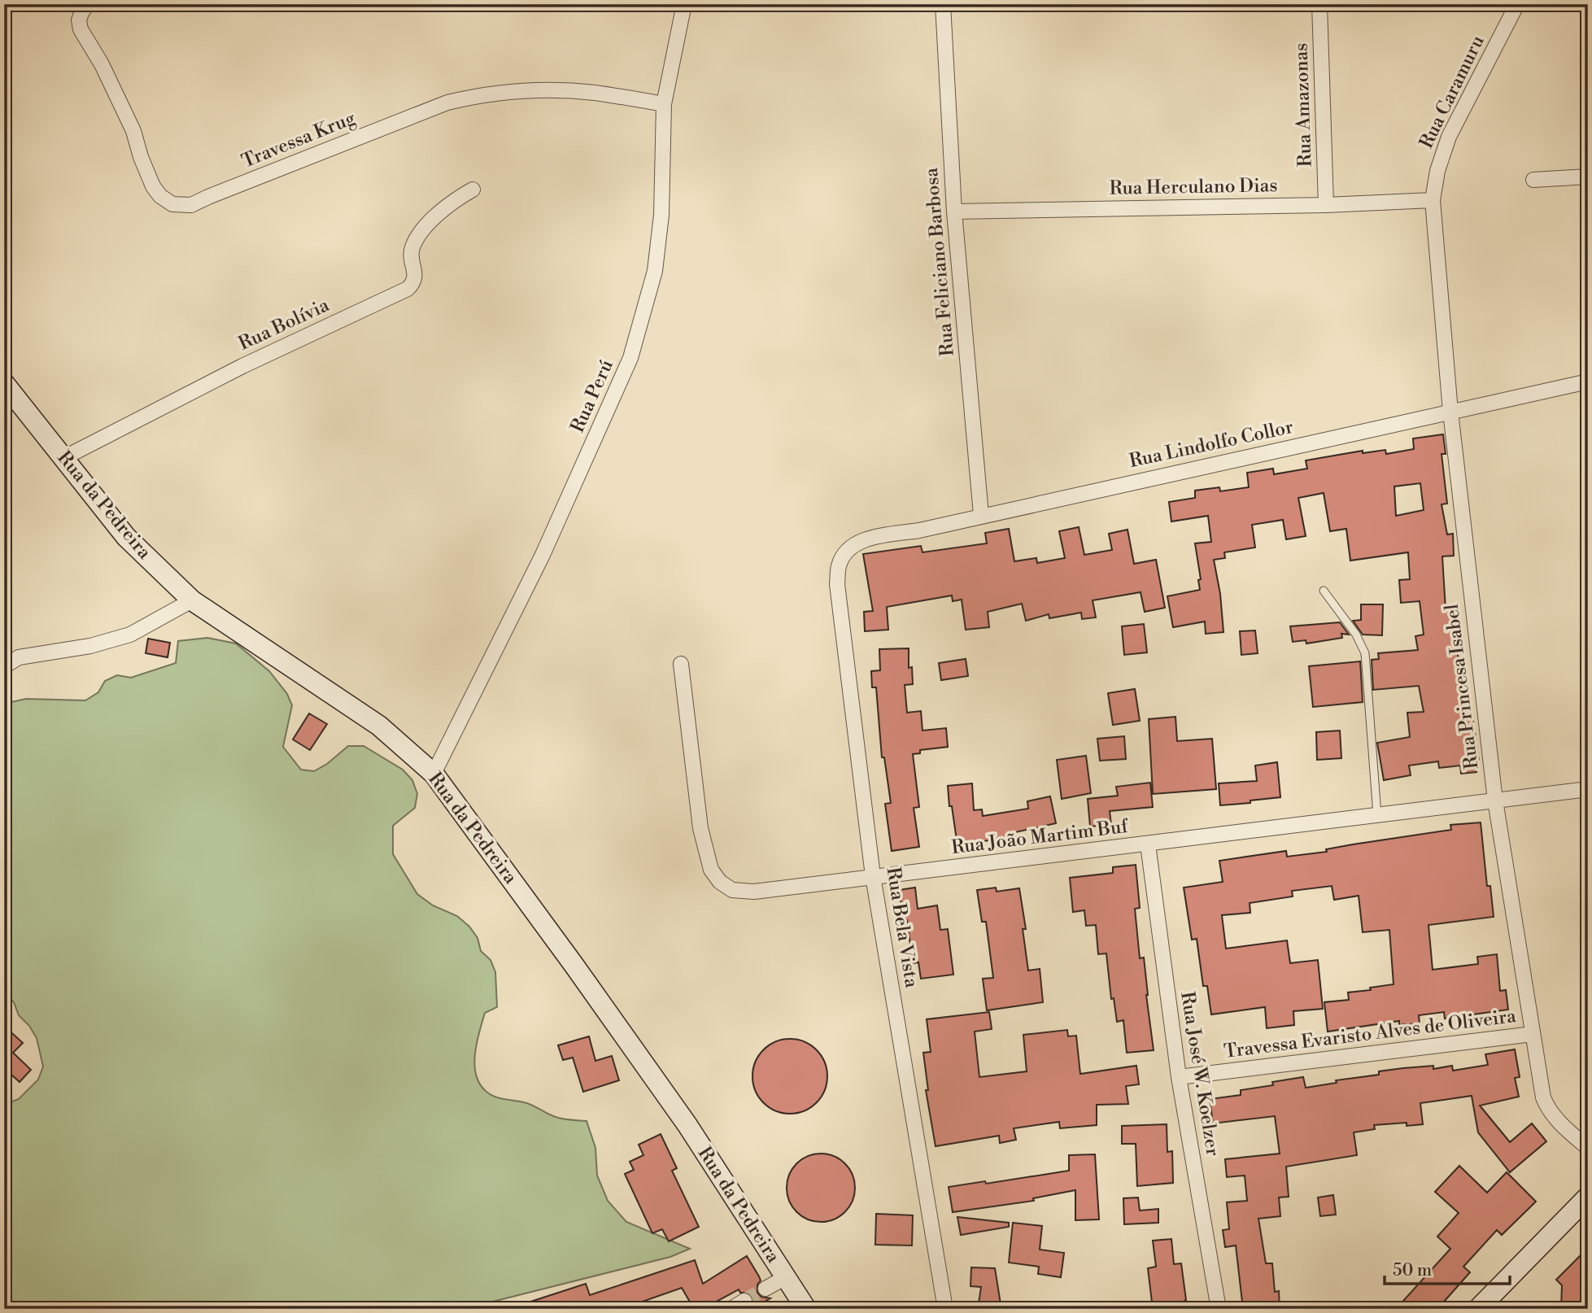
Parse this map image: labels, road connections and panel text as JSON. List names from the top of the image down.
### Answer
{
  "streets": {
    "street": [
      "Rua Caramuru",
      "Rua Amazonas",
      "Travessa Krug",
      "Rua Herculano Dias",
      "Rua Feliciano Barbosa",
      "Rua Bolívia",
      "Rua Perú",
      "Rua Lindolfo Collor",
      "Rua da Pedreira",
      "Rua Princesa Isabel",
      "Rua João Martim Buf",
      "Rua Bela Vista",
      "Travessa Evaristo Alves de Oliveira",
      "Rua José W. Koelzer"
    ]
  },
  "crossings": [
    ["Rua Caramuru", "Rua Herculano Dias"],
    ["Rua Caramuru", "Rua Princesa Isabel"],
    ["Rua Amazonas", "Rua Herculano Dias"],
    ["Travessa Krug", "Rua Perú"],
    ["Rua Herculano Dias", "Rua Feliciano Barbosa"],
    ["Rua Herculano Dias", "Rua Princesa Isabel"],
    ["Rua Feliciano Barbosa", "Rua Lindolfo Collor"],
    ["Rua Bolívia", "Rua da Pedreira"],
    ["Rua Perú", "Rua da Pedreira"],
    ["Rua Lindolfo Collor", "Rua Princesa Isabel"],
    ["Rua Lindolfo Collor", "Rua Bela Vista"],
    ["Rua Princesa Isabel", "Rua João Martim Buf"],
    ["Rua Princesa Isabel", "Travessa Evaristo Alves de Oliveira"],
    ["Rua João Martim Buf", "Rua Bela Vista"],
    ["Rua João Martim Buf", "Rua José W. Koelzer"],
    ["Travessa Evaristo Alves de Oliveira", "Rua José W. Koelzer"]
  ],
  "scale_bar": "50 m"
}
